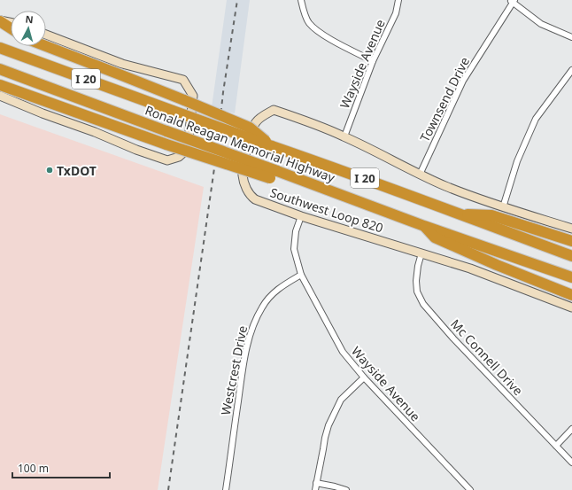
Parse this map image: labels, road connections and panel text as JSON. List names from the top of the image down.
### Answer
{
  "streets": {
    "highway": ["I 20", "Ronald Reagan Memorial Highway"],
    "main road": ["Southwest Loop 820"],
    "street": [
      "Wayside Avenue",
      "Townsend Drive",
      "Mc Connell Drive",
      "Westcrest Drive"
    ]
  },
  "crossings": [
    ["Wayside Avenue", "Southwest Loop 820"],
    ["Wayside Avenue", "Westcrest Drive"],
    ["Townsend Drive", "Southwest Loop 820"],
    ["Southwest Loop 820", "Mc Connell Drive"]
  ],
  "places": ["TxDOT"],
  "scale_bar": "100 m",
  "north": "top"
}
